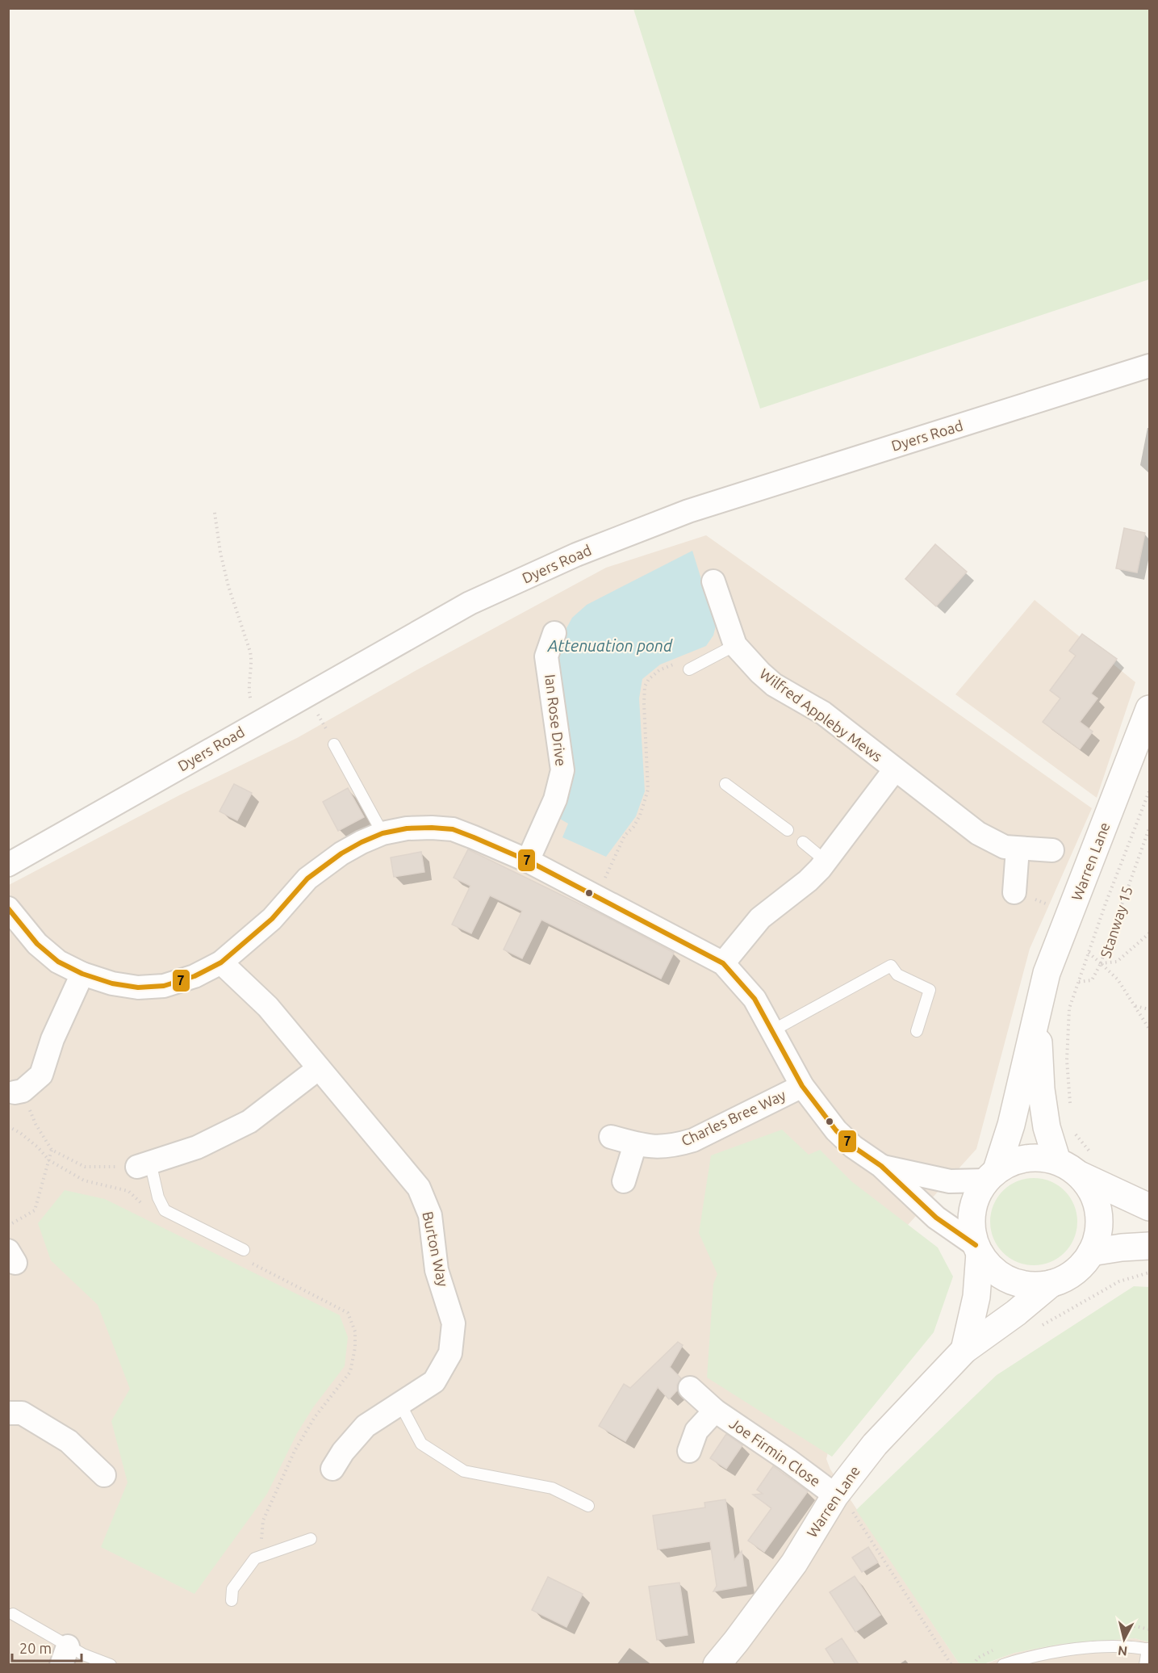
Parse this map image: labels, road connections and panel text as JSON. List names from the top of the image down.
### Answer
{
  "streets": {
    "street": [
      "Dyers Road",
      "Wilfred Appleby Mews",
      "Ian Rose Drive",
      "Warren Lane",
      "Charles Bree Way",
      "Burton Way",
      "Joe Firmin Close"
    ],
    "path": ["Stanway 15"]
  },
  "crossings": [
    ["Warren Lane", "Joe Firmin Close"]
  ],
  "water": ["Attenuation pond"],
  "lines": ["transit line 7"],
  "scale_bar": "20 m",
  "north": "bottom"
}
